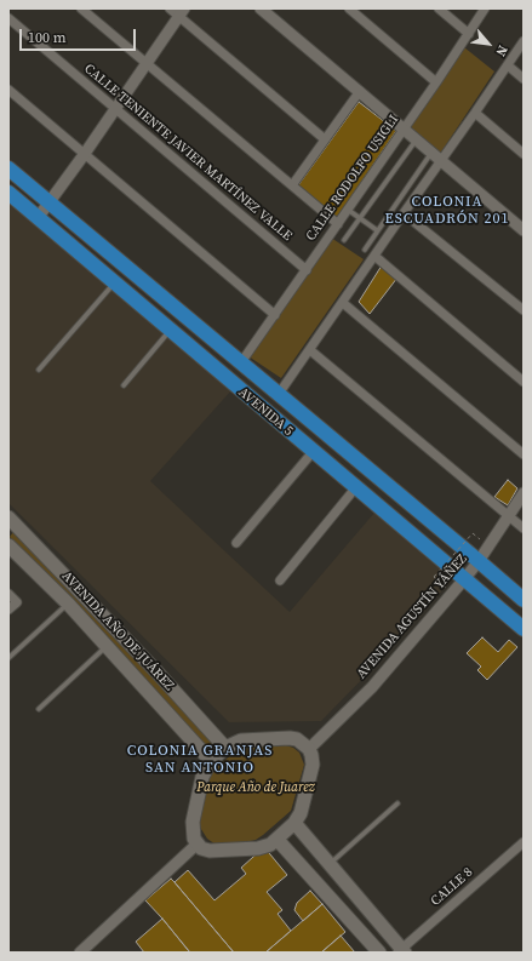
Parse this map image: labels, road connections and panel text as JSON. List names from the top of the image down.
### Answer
{
  "streets": {
    "main road": ["AVENIDA 5", "AVENIDA AÑO DE JUÁREZ"],
    "street": [
      "CALLE TENIENTE JAVIER MARTÍNEZ VALLE",
      "CALLE RODOLFO USIGLI",
      "AVENIDA AGUSTÍN YÁÑEZ",
      "CALLE 8"
    ]
  },
  "crossings": [
    ["CALLE TENIENTE JAVIER MARTÍNEZ VALLE", "CALLE RODOLFO USIGLI"],
    ["CALLE RODOLFO USIGLI", "AVENIDA 5"],
    ["AVENIDA 5", "AVENIDA AGUSTÍN YÁÑEZ"],
    ["AVENIDA AGUSTÍN YÁÑEZ", "AVENIDA AÑO DE JUÁREZ"]
  ],
  "districts": ["COLONIA ESCUADRÓN 201", "COLONIA GRANJAS SAN ANTONIO"],
  "parks": ["Parque Año de Juarez"],
  "scale_bar": "100 m",
  "north": "bottom right"
}
